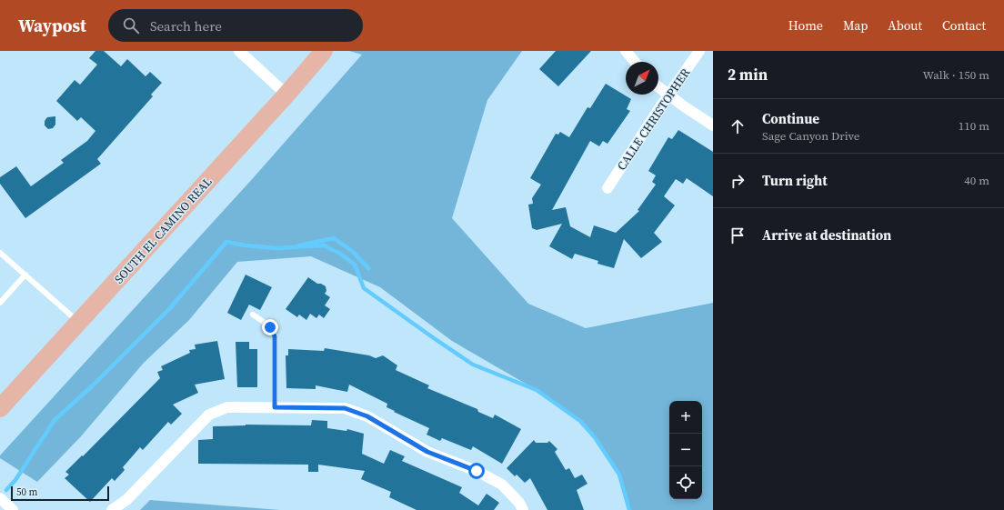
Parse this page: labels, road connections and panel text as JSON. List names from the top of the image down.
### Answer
{
  "streets": {
    "main road": ["SOUTH EL CAMINO REAL"],
    "street": ["CALLE CHRISTOPHER"]
  },
  "scale_bar": "50 m",
  "north": "top right",
  "page": {
    "header": "Waypost",
    "search": "Search here",
    "nav": [
      "Home",
      "Map",
      "About",
      "Contact"
    ],
    "heading": ["2 min", "Walk · 150 m"],
    "list": [
      ["Continue", "Sage Canyon Drive", "110 m"],
      ["Turn right", "40 m"],
      "Arrive at destination"
    ],
    "map_buttons": ["+", "−"],
    "scale": "50 m"
  }
}
